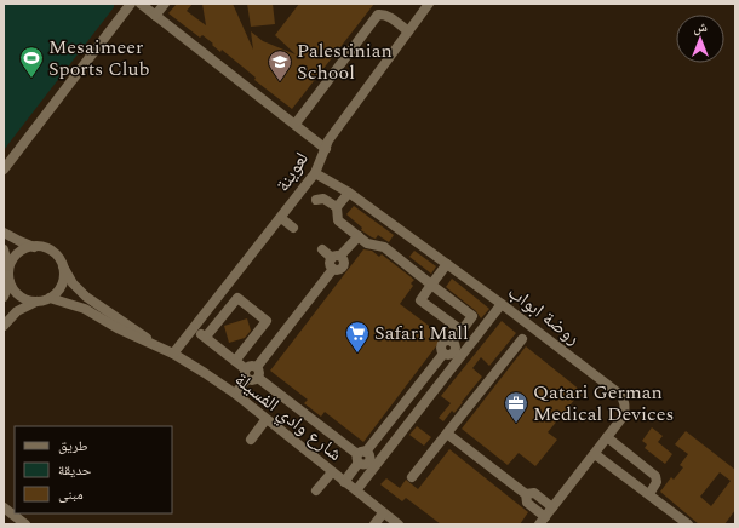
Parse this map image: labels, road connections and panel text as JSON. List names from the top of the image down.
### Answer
{
  "streets": {
    "street": ["لعوينة", "روضة ابواب", "شارع وادي الفسيلة"]
  },
  "crossings": [
    ["لعوينة", "روضة ابواب"],
    ["لعوينة", "شارع وادي الفسيلة"]
  ],
  "places": {
    "sports": ["Mesaimeer Sports Club"],
    "school or university": ["Palestinian School"],
    "supermarket": ["Safari Mall"],
    "office": ["Qatari German Medical Devices"]
  },
  "legend": ["طريق", "حديقة", "مبنى"],
  "north": "top"
}
